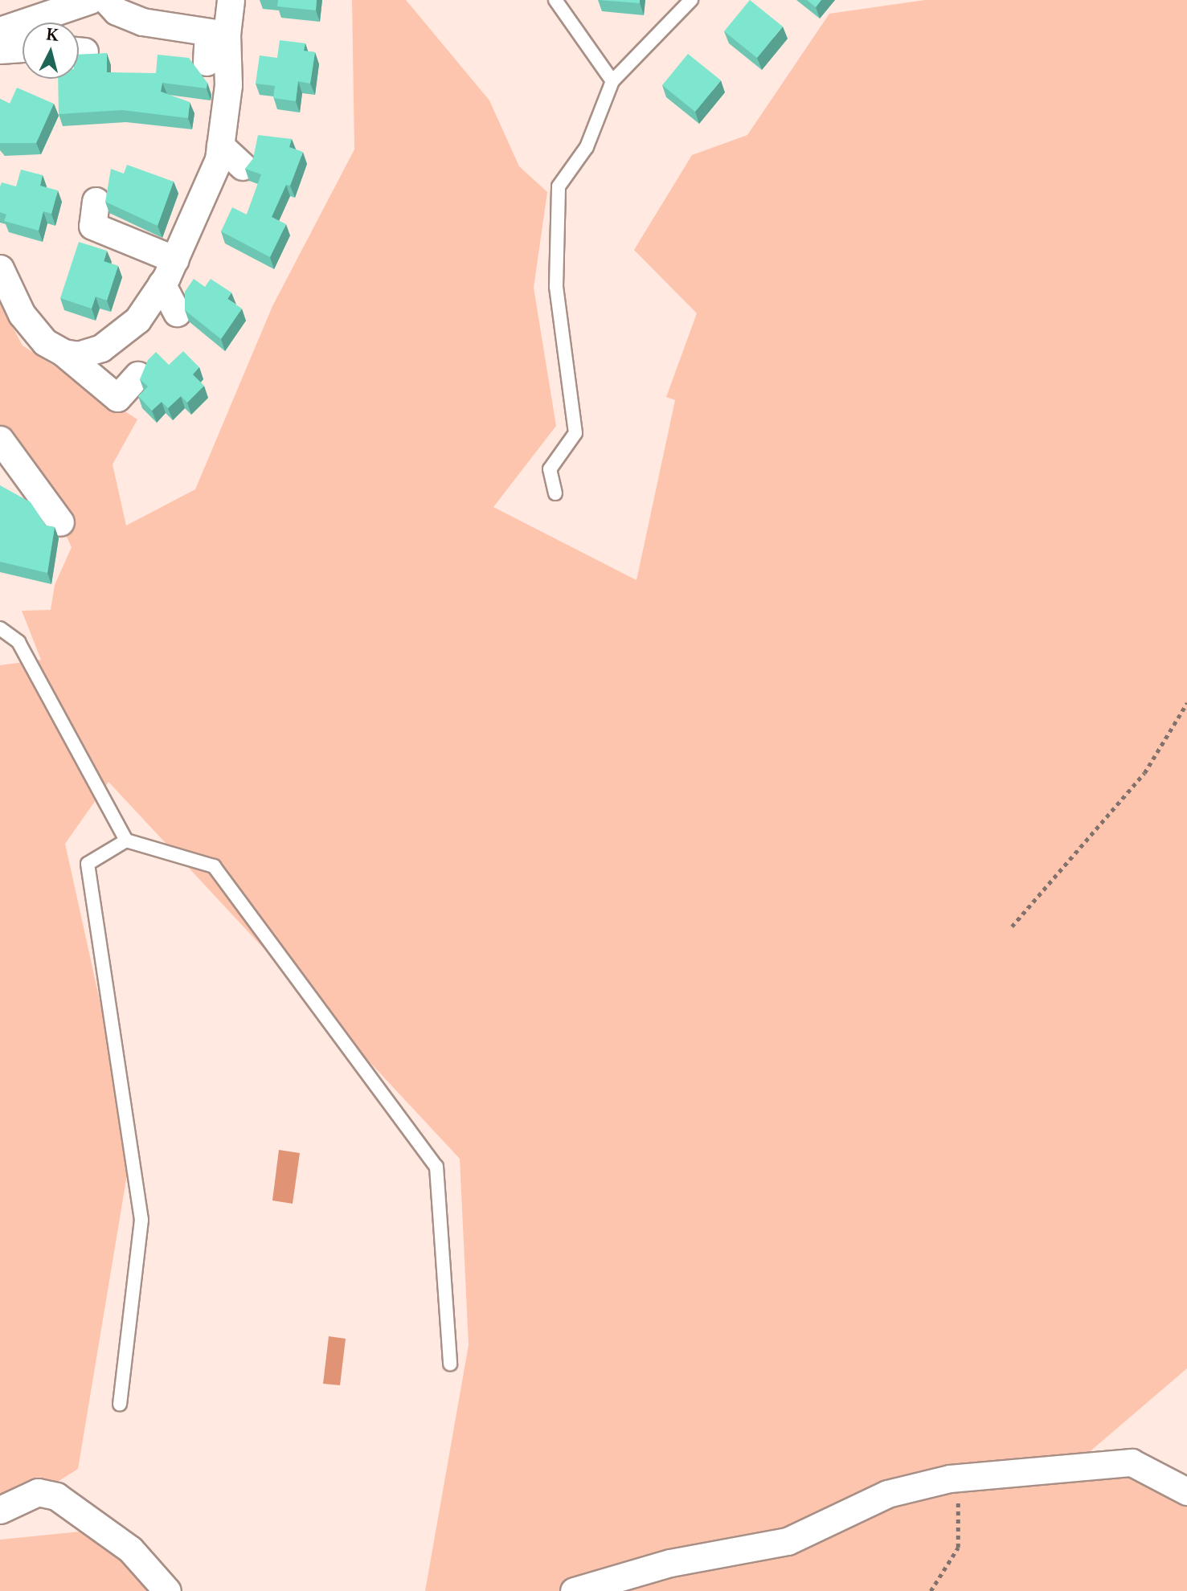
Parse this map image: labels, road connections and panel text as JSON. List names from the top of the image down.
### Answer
{
  "north": "top"
}
